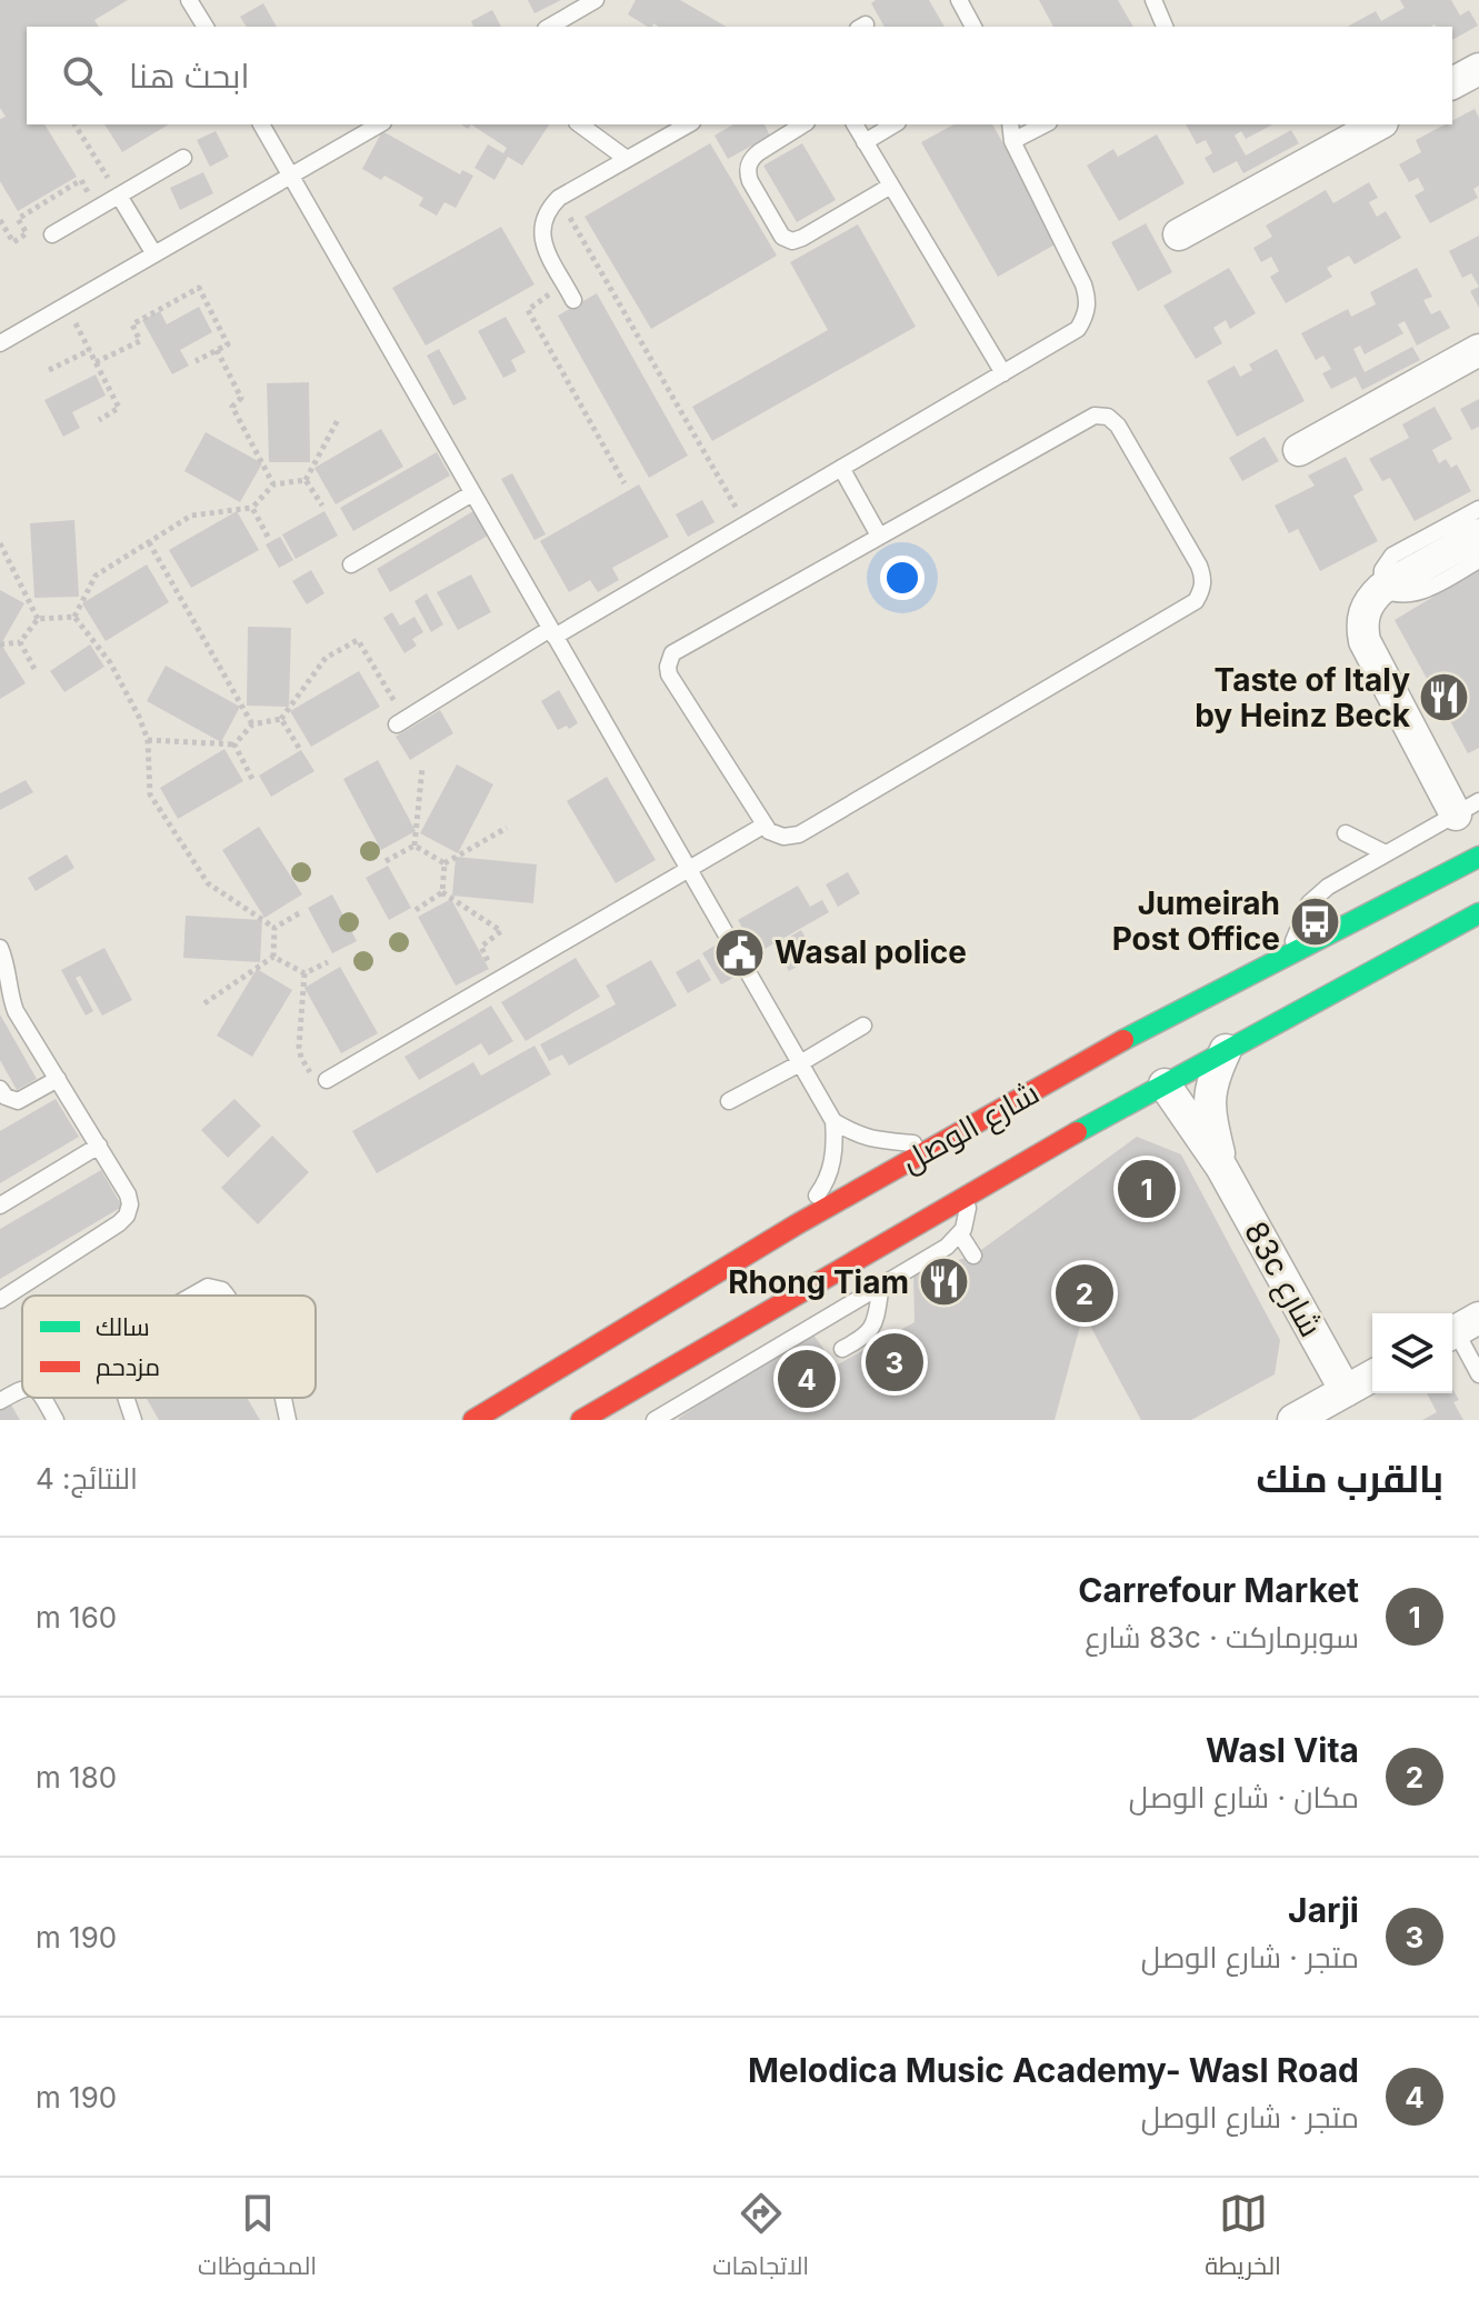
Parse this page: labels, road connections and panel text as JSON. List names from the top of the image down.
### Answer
{
  "streets": {
    "main road": ["شارع الوصل"],
    "street": ["83c شارع"]
  },
  "crossings": [
    ["شارع الوصل", "83c شارع"]
  ],
  "places": {
    "restaurant": ["Taste of Italy by Heinz Beck", "Rhong Tiam"],
    "bus stop": ["Jumeirah Post Office"],
    "public building": ["Wasal police"]
  },
  "legend": ["سالك", "مزدحم"],
  "page": {
    "search": "ابحث هنا",
    "pins": [
      "1",
      "2",
      "3",
      "4"
    ],
    "heading": ["بالقرب منك", "النتائج: 4"],
    "list": [
      {
        "mark": "1",
        "name": "Carrefour Market",
        "note": "سوبرماركت · 83c شارع",
        "value": "160 m"
      },
      {
        "mark": "2",
        "name": "Wasl Vita",
        "note": "مكان · شارع الوصل",
        "value": "180 m"
      },
      {
        "mark": "3",
        "name": "Jarji",
        "note": "متجر · شارع الوصل",
        "value": "190 m"
      },
      {
        "mark": "4",
        "name": "Melodica Music Academy- Wasl Road",
        "note": "متجر · شارع الوصل",
        "value": "190 m"
      }
    ],
    "nav": ["الخريطة", "الاتجاهات", "المحفوظات"]
  }
}
